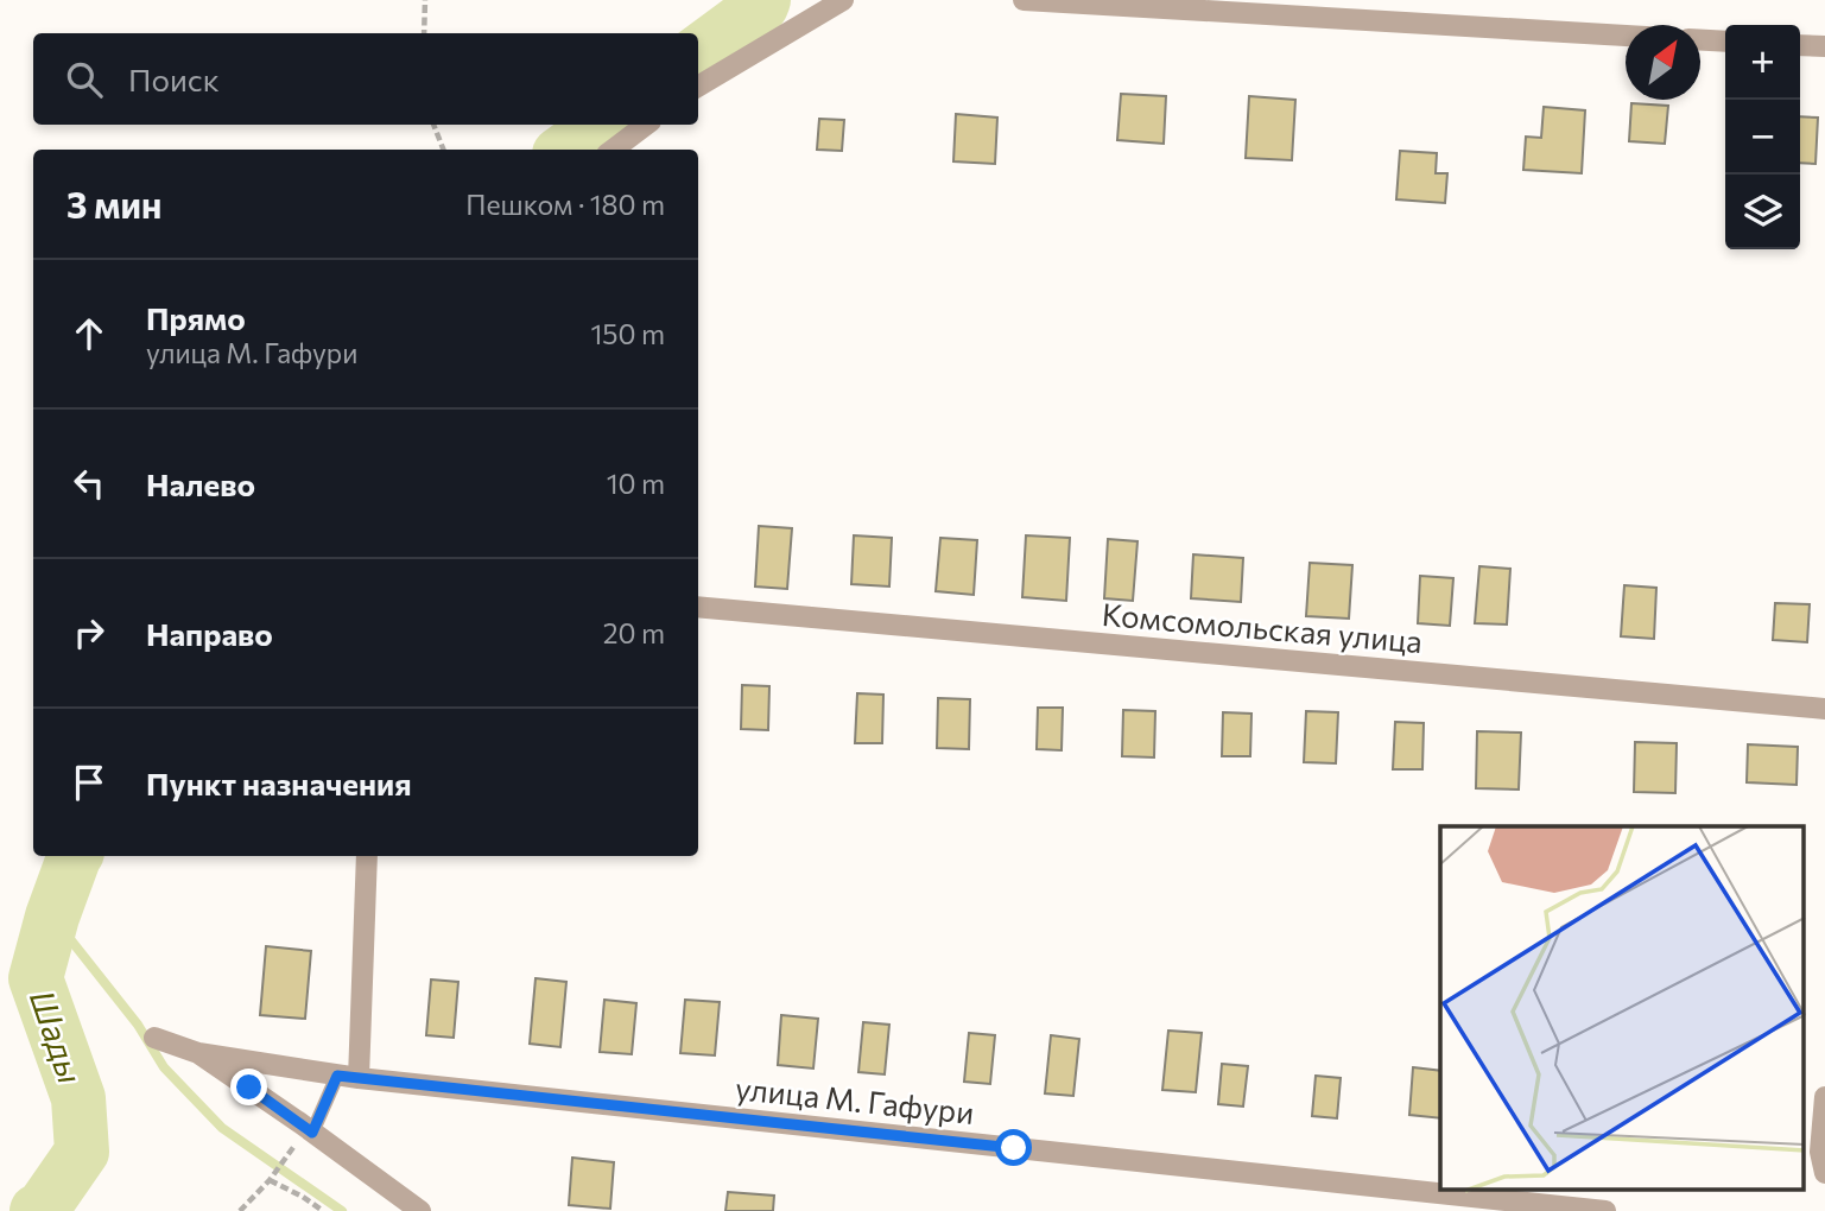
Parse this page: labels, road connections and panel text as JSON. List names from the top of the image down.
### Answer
{
  "streets": {
    "street": ["Комсомольская улица", "улица М. Гафури"]
  },
  "water": ["Шады"],
  "north": "top right",
  "page": {
    "map_buttons": ["+", "−"],
    "search": "Поиск",
    "heading": ["3 мин", "Пешком · 180 m"],
    "list": [
      ["Прямо", "улица М. Гафури", "150 m"],
      ["Налево", "10 m"],
      ["Направо", "20 m"],
      "Пункт назначения"
    ]
  }
}
